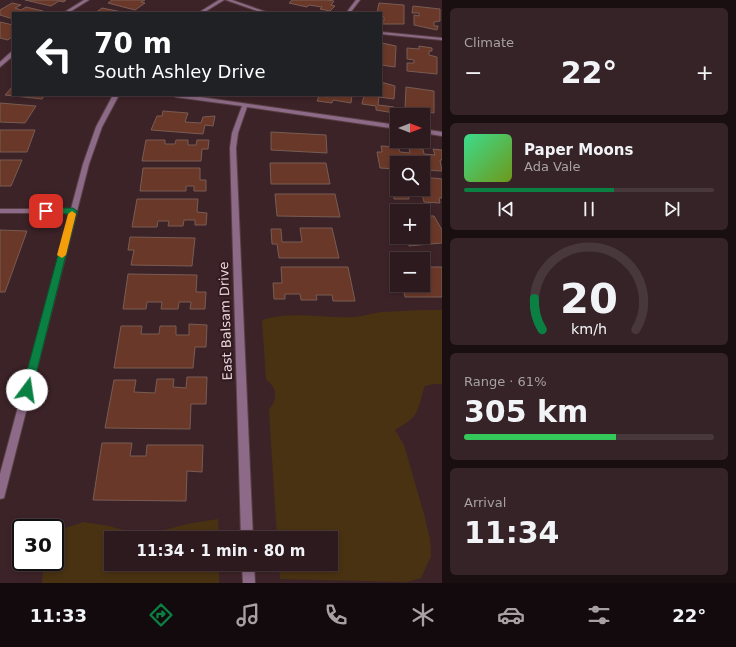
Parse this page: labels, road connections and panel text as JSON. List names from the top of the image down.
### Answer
{
  "streets": {
    "street": ["East Balsam Drive"]
  },
  "north": "right",
  "page": {
    "tile": [
      "Climate",
      ["Range · 61%", "305 km"],
      ["Arrival", "11:34"]
    ],
    "turn": ["70 m", "South Ashley Drive"],
    "heat": ["−", "22°", "+"],
    "map_buttons": ["+", "−"],
    "song": ["Paper Moons", "Ada Vale"],
    "limit": "30",
    "trip": "11:34 · 1 min · 80 m",
    "tabs": ["11:33", "22°"],
    "gauge": ["20", "km/h"]
  }
}
